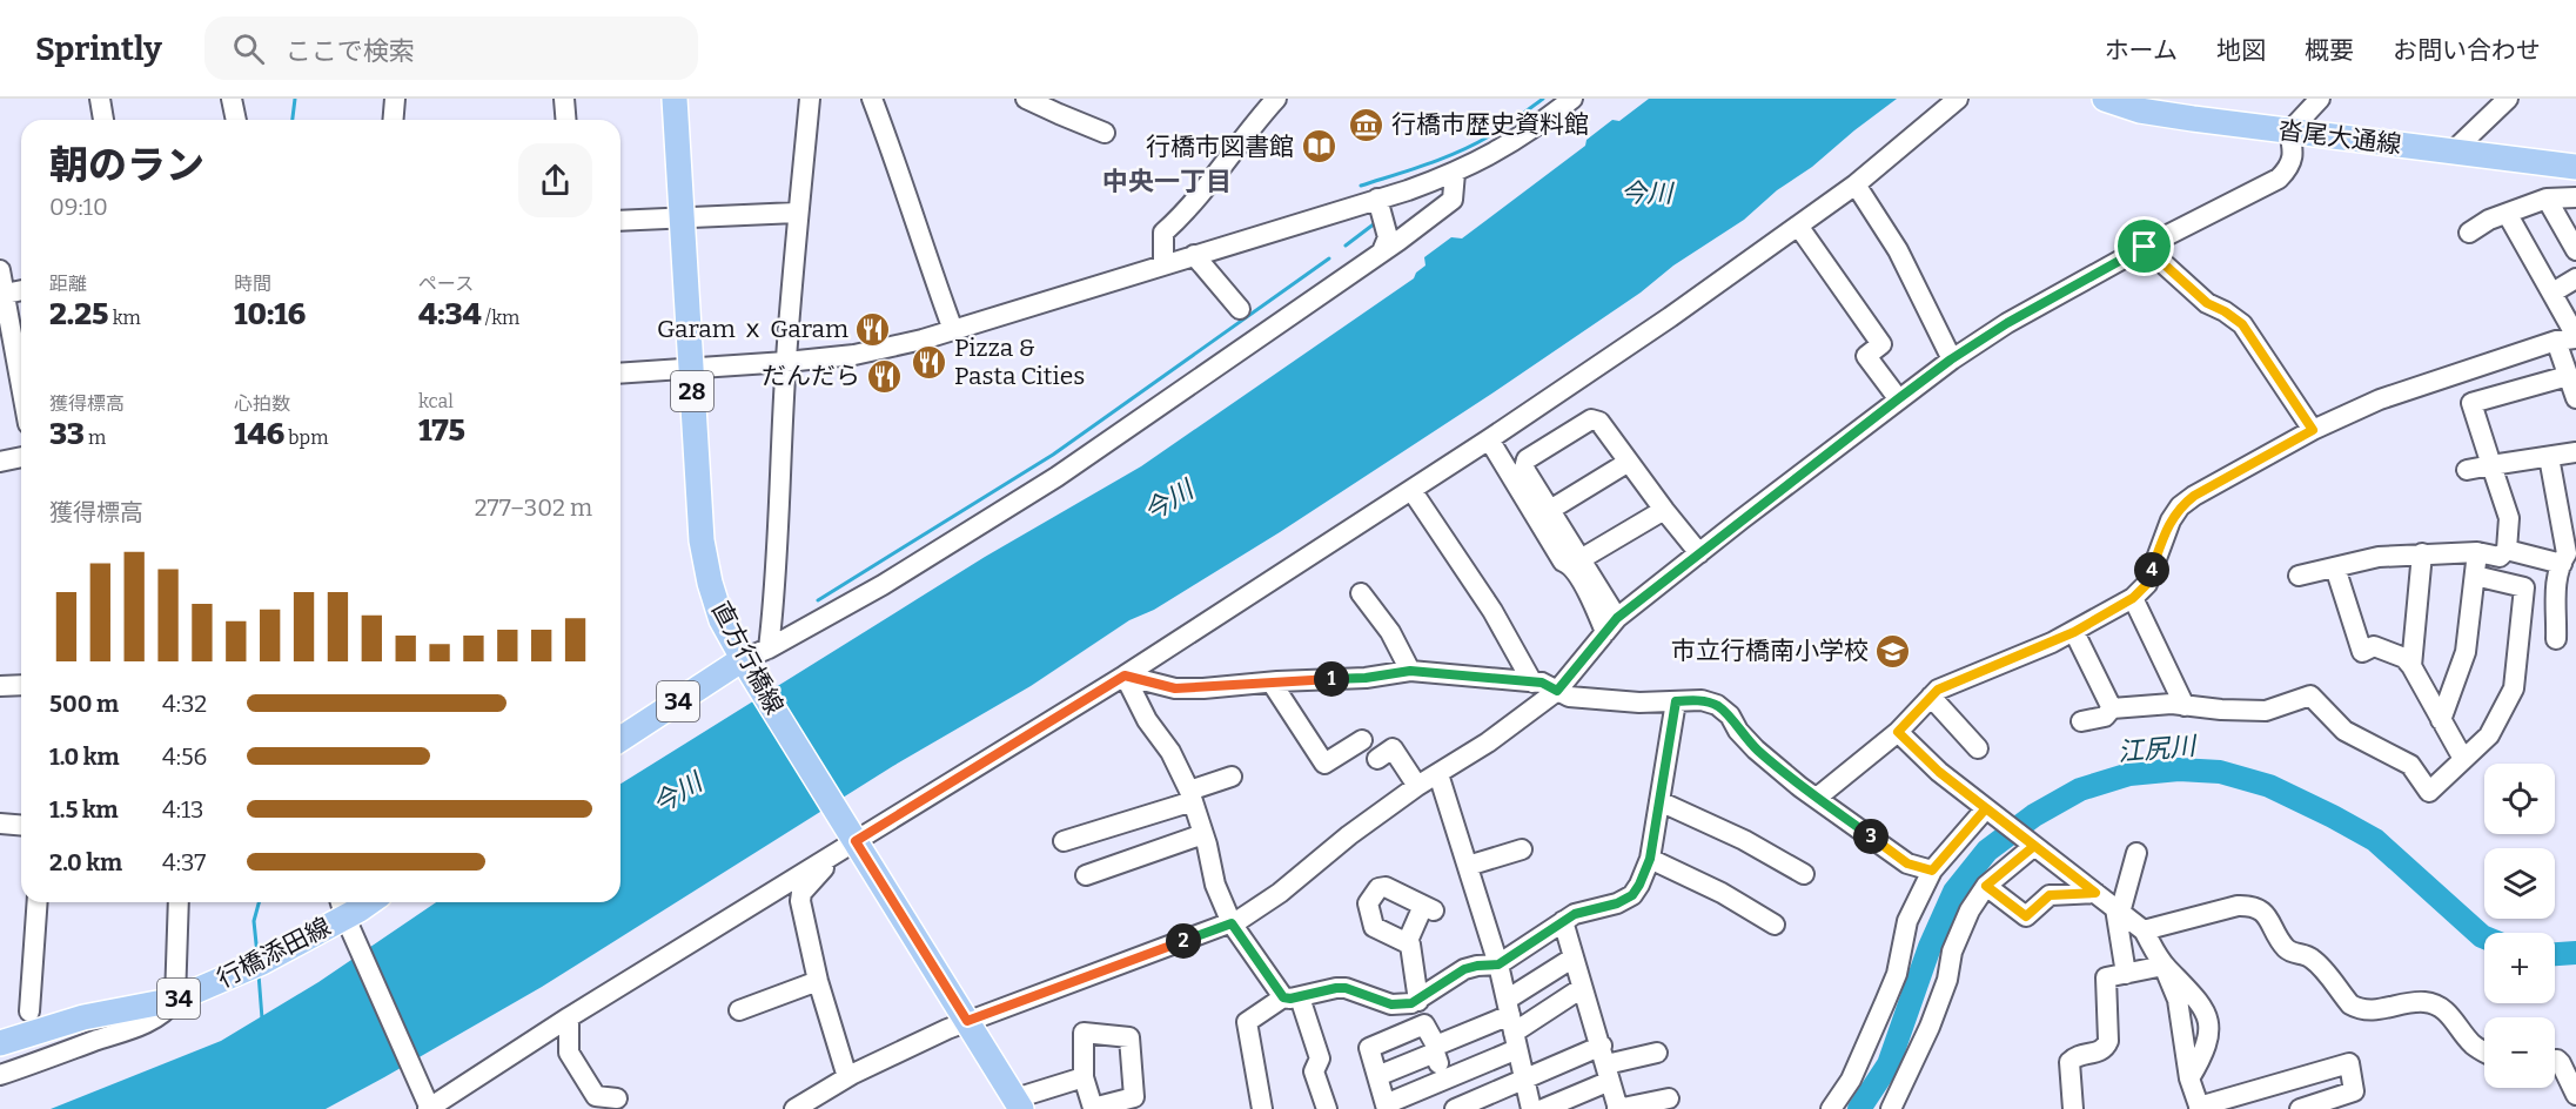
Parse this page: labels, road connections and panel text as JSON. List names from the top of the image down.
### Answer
{
  "streets": {
    "main road": [
      "沓尾大通線",
      "28",
      "直方行橋線",
      "34",
      "行橋添田線"
    ]
  },
  "crossings": [
    ["直方行橋線", "34"]
  ],
  "districts": ["中央一丁目"],
  "water": ["今川", "江尻川"],
  "places": {
    "museum": ["行橋市歴史資料館"],
    "library": ["行橋市図書館"],
    "restaurant": ["Garam ｘ Garam", "Pizza & Pasta Cities", "だんだら"],
    "school or university": ["市立行橋南小学校"]
  },
  "page": {
    "header": "Sprintly",
    "search": "ここで検索",
    "nav": [
      "ホーム",
      "地図",
      "概要",
      "お問い合わせ"
    ],
    "heading": ["朝のラン", "09:10"],
    "stats": [
      ["距離", "2.25 km"],
      ["時間", "10:16"],
      ["ペース", "4:34 /km"],
      ["獲得標高", "33 m"],
      ["心拍数", "146 bpm"],
      ["kcal", "175"]
    ],
    "chart": ["獲得標高", "277–302 m"],
    "pins": [
      "4",
      "1",
      "3",
      "2"
    ],
    "list": [
      {
        "name": "500 m",
        "note": "4:32"
      },
      {
        "name": "1.0 km",
        "note": "4:56"
      },
      {
        "name": "1.5 km",
        "note": "4:13"
      },
      {
        "name": "2.0 km",
        "note": "4:37"
      }
    ],
    "map_buttons": ["+", "−"]
  }
}
